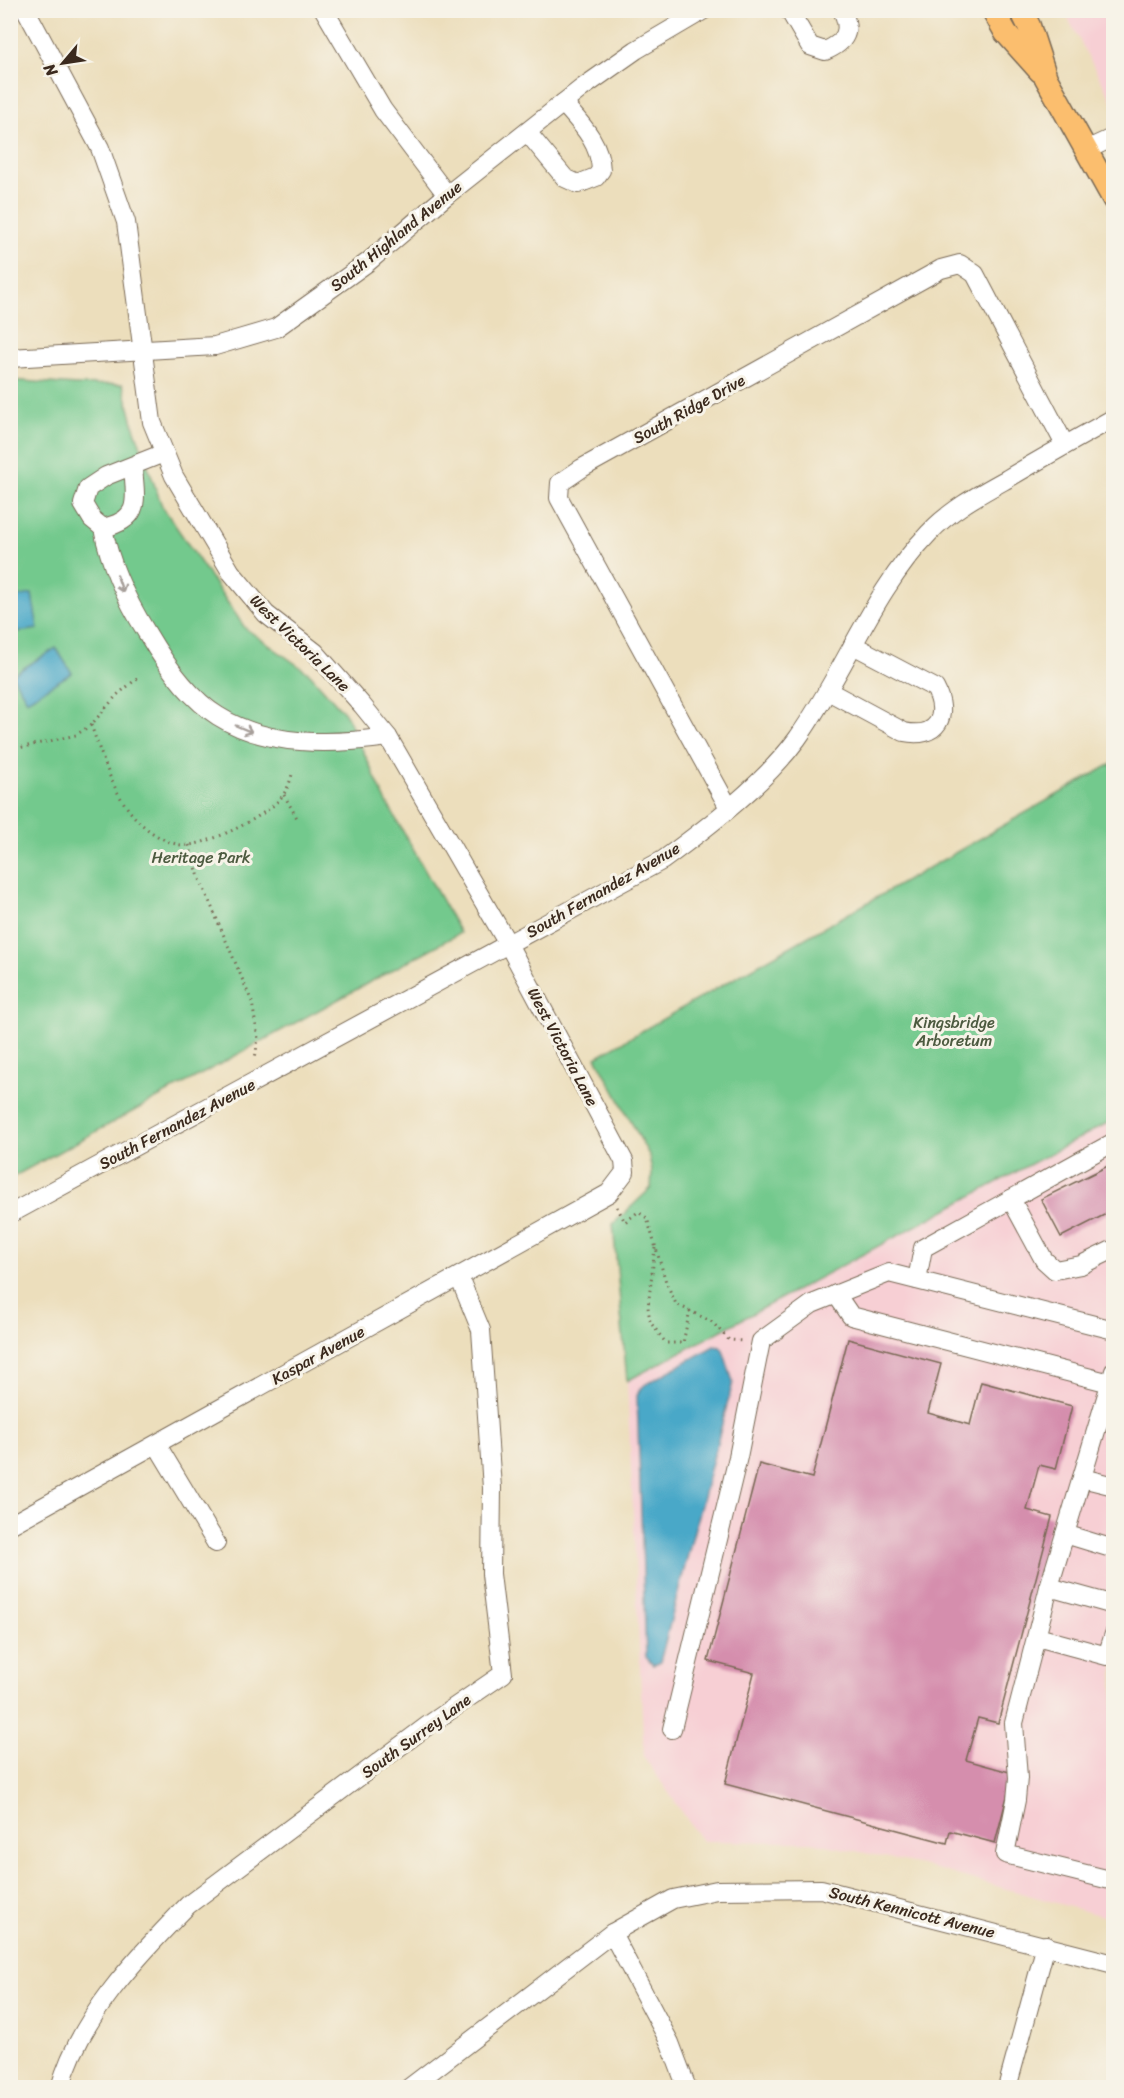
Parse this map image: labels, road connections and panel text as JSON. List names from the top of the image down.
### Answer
{
  "streets": {
    "street": [
      "South Highland Avenue",
      "South Ridge Drive",
      "West Victoria Lane",
      "South Fernandez Avenue",
      "Kaspar Avenue",
      "South Surrey Lane",
      "South Kennicott Avenue"
    ]
  },
  "crossings": [
    ["South Highland Avenue", "West Victoria Lane"],
    ["South Ridge Drive", "South Fernandez Avenue"],
    ["West Victoria Lane", "South Fernandez Avenue"],
    ["West Victoria Lane", "Kaspar Avenue"],
    ["Kaspar Avenue", "South Surrey Lane"]
  ],
  "parks": ["Heritage Park", "Kingsbridge Arboretum"],
  "north": "bottom left"
}
